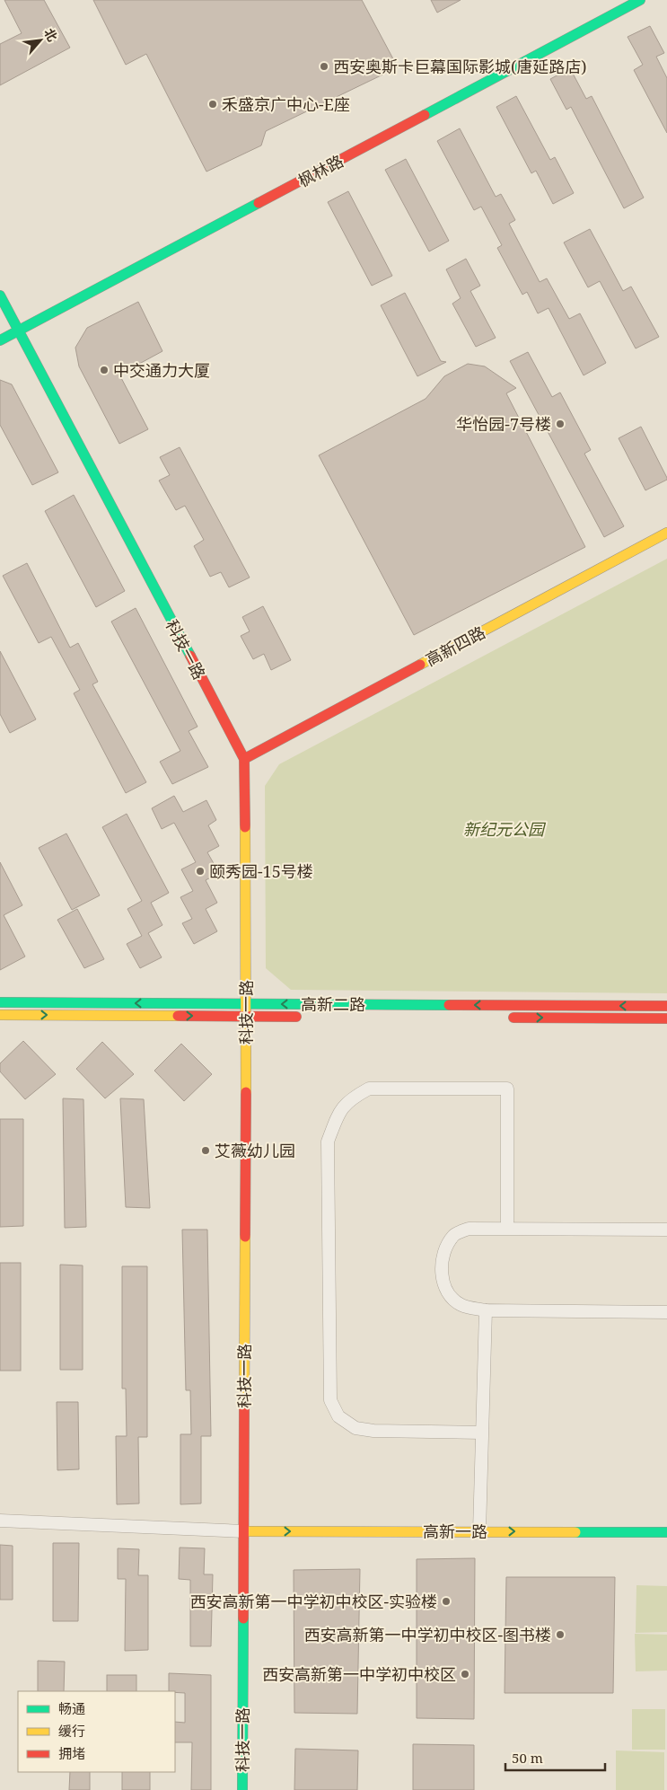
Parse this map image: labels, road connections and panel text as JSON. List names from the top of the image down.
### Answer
{
  "streets": {
    "street": [
      "枫林路",
      "高新四路",
      "科技一路",
      "高新二路",
      "高新一路"
    ]
  },
  "crossings": [
    ["枫林路", "科技一路"],
    ["高新四路", "科技一路"],
    ["科技一路", "高新二路"],
    ["科技一路", "高新一路"]
  ],
  "one_way": ["高新一路"],
  "parks": ["新纪元公园"],
  "places": [
    "西安奥斯卡巨幕国际影城(唐延路店)",
    "禾盛京广中心-E座",
    "中交通力大厦",
    "华怡园-7号楼",
    "颐秀园-15号楼",
    "艾薇幼儿园",
    "西安高新第一中学初中校区-实验楼",
    "西安高新第一中学初中校区-图书楼",
    "西安高新第一中学初中校区"
  ],
  "legend": ["畅通", "缓行", "拥堵"],
  "scale_bar": "50 m",
  "north": "top right"
}
